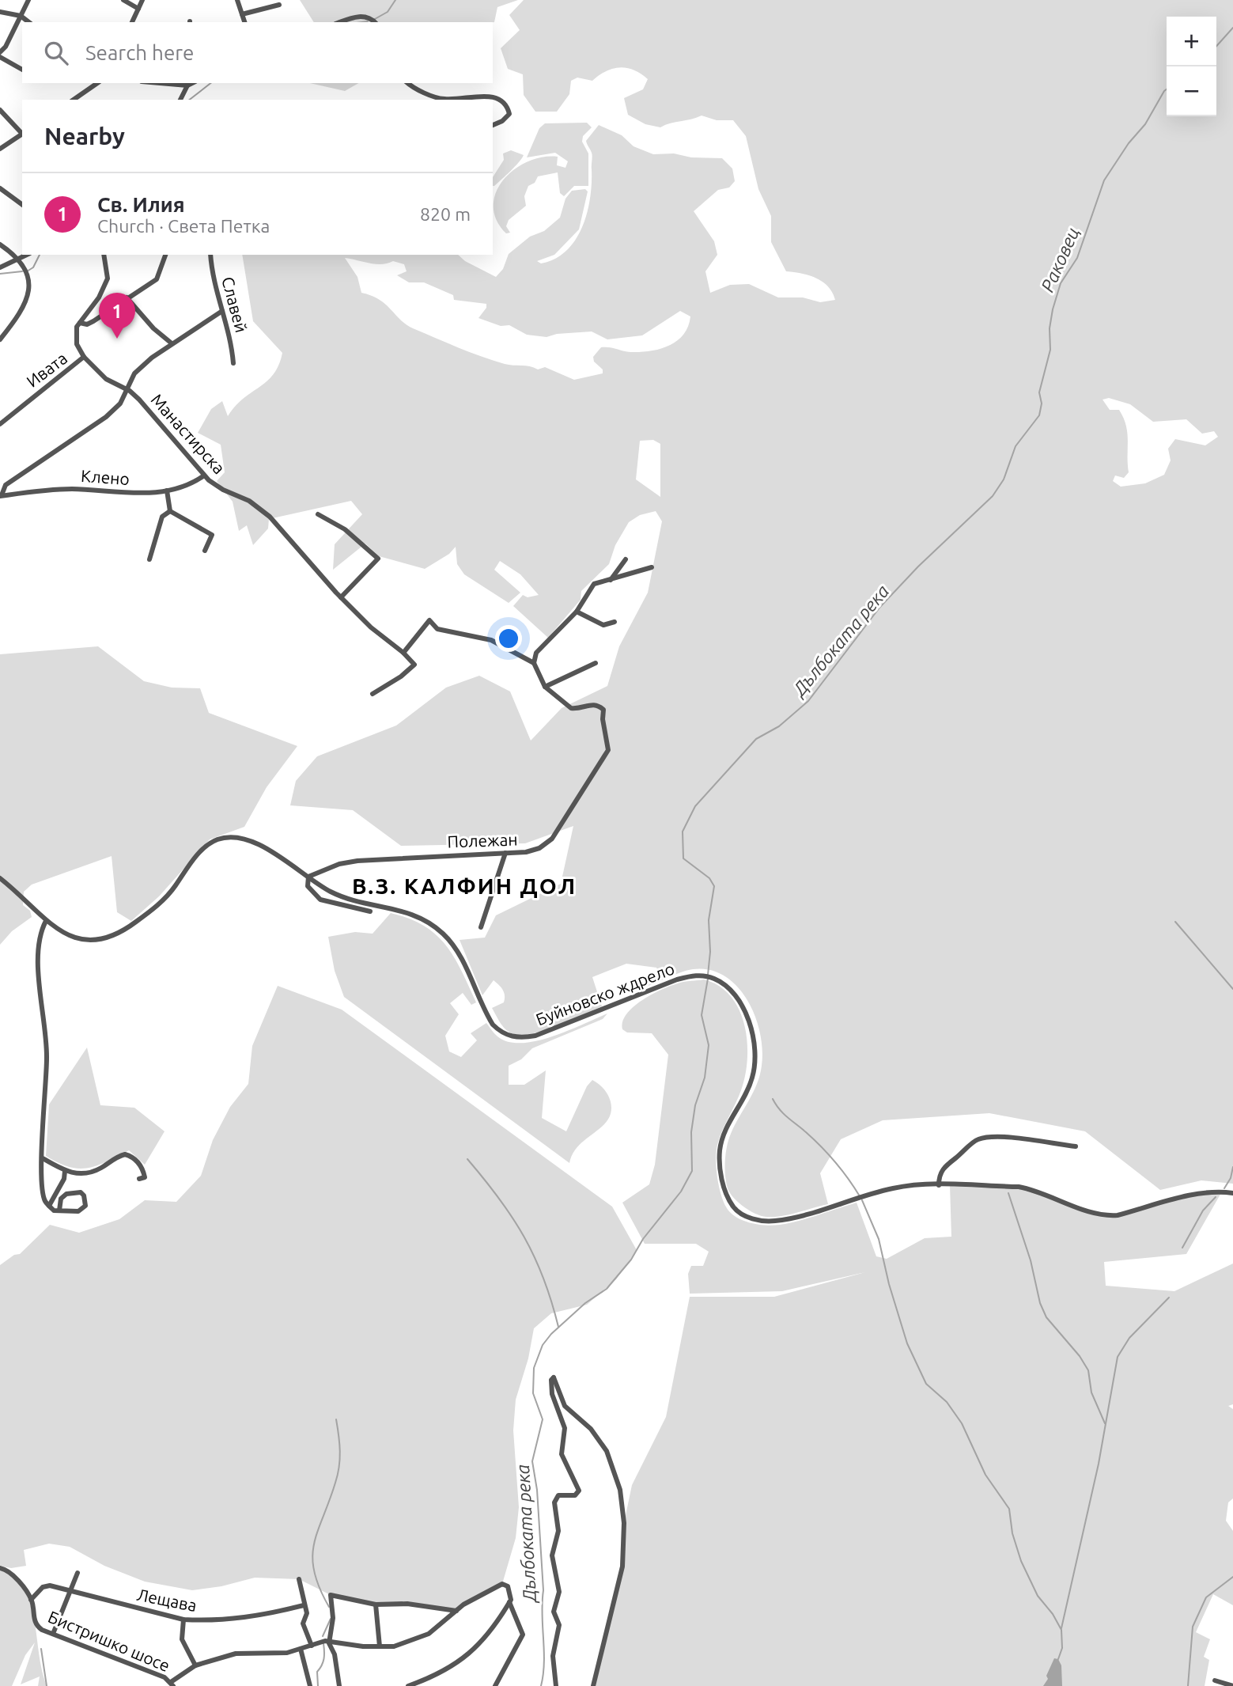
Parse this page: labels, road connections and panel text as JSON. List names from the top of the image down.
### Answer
{
  "streets": {
    "street": [
      "Славей",
      "Ивата",
      "Манастирска",
      "Клено",
      "Полежан",
      "Буйновско ждрело",
      "Лещава",
      "Бистришко шосе"
    ]
  },
  "crossings": [
    ["Ивата", "Манастирска"],
    ["Манастирска", "Клено"],
    ["Полежан", "Буйновско ждрело"],
    ["Лещава", "Бистришко шосе"]
  ],
  "districts": ["В.З. КАЛФИН ДОЛ"],
  "water": ["Раковец", "Дълбоката река"],
  "page": {
    "map_buttons": ["+", "−"],
    "search": "Search here",
    "heading": "Nearby",
    "list": [
      {
        "mark": "1",
        "name": "Св. Илия",
        "note": "Church · Света Петка",
        "value": "820 m"
      }
    ],
    "pins": "1"
  }
}
